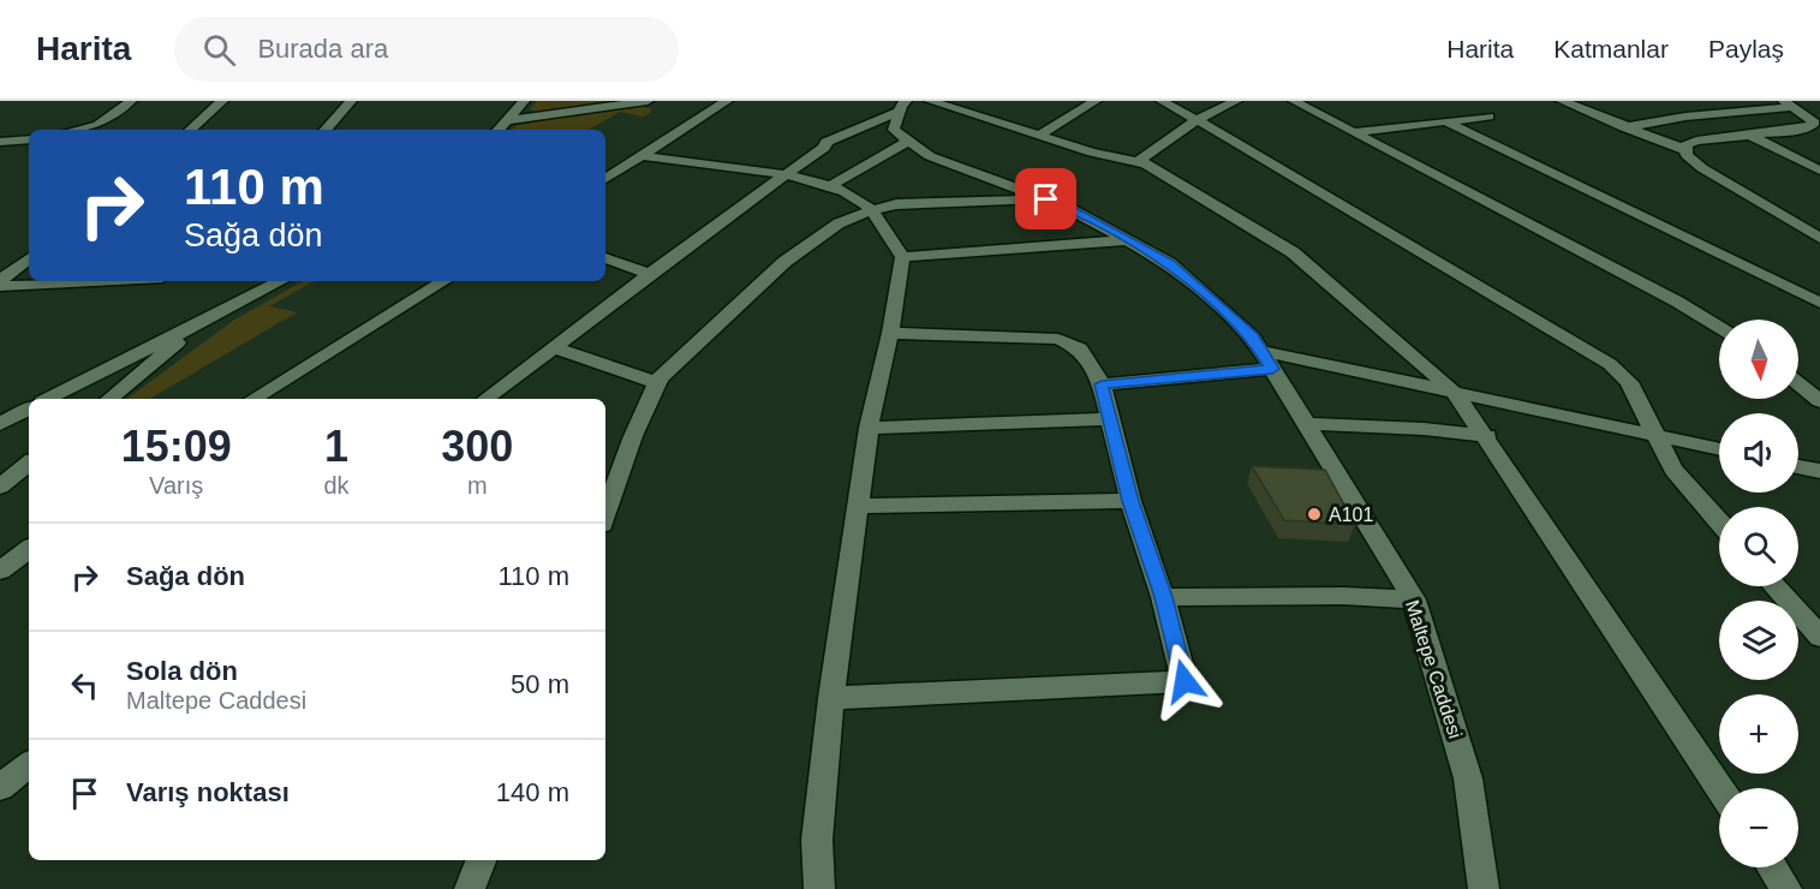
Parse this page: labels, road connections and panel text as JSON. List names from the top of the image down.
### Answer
{
  "streets": {
    "street": ["Maltepe Caddesi"]
  },
  "places": ["A101"],
  "north": "bottom",
  "page": {
    "header": "Harita",
    "search": "Burada ara",
    "nav": ["Harita", "Katmanlar", "Paylaş"],
    "turn": ["110 m", "Sağa dön"],
    "map_buttons": ["+", "−"],
    "eta": [
      "15:09",
      "Varış",
      "1",
      "dk",
      "300",
      "m"
    ],
    "list": [
      {
        "name": "Sağa dön",
        "value": "110 m"
      },
      {
        "name": "Sola dön",
        "note": "Maltepe Caddesi",
        "value": "50 m"
      },
      {
        "name": "Varış noktası",
        "value": "140 m"
      }
    ]
  }
}
